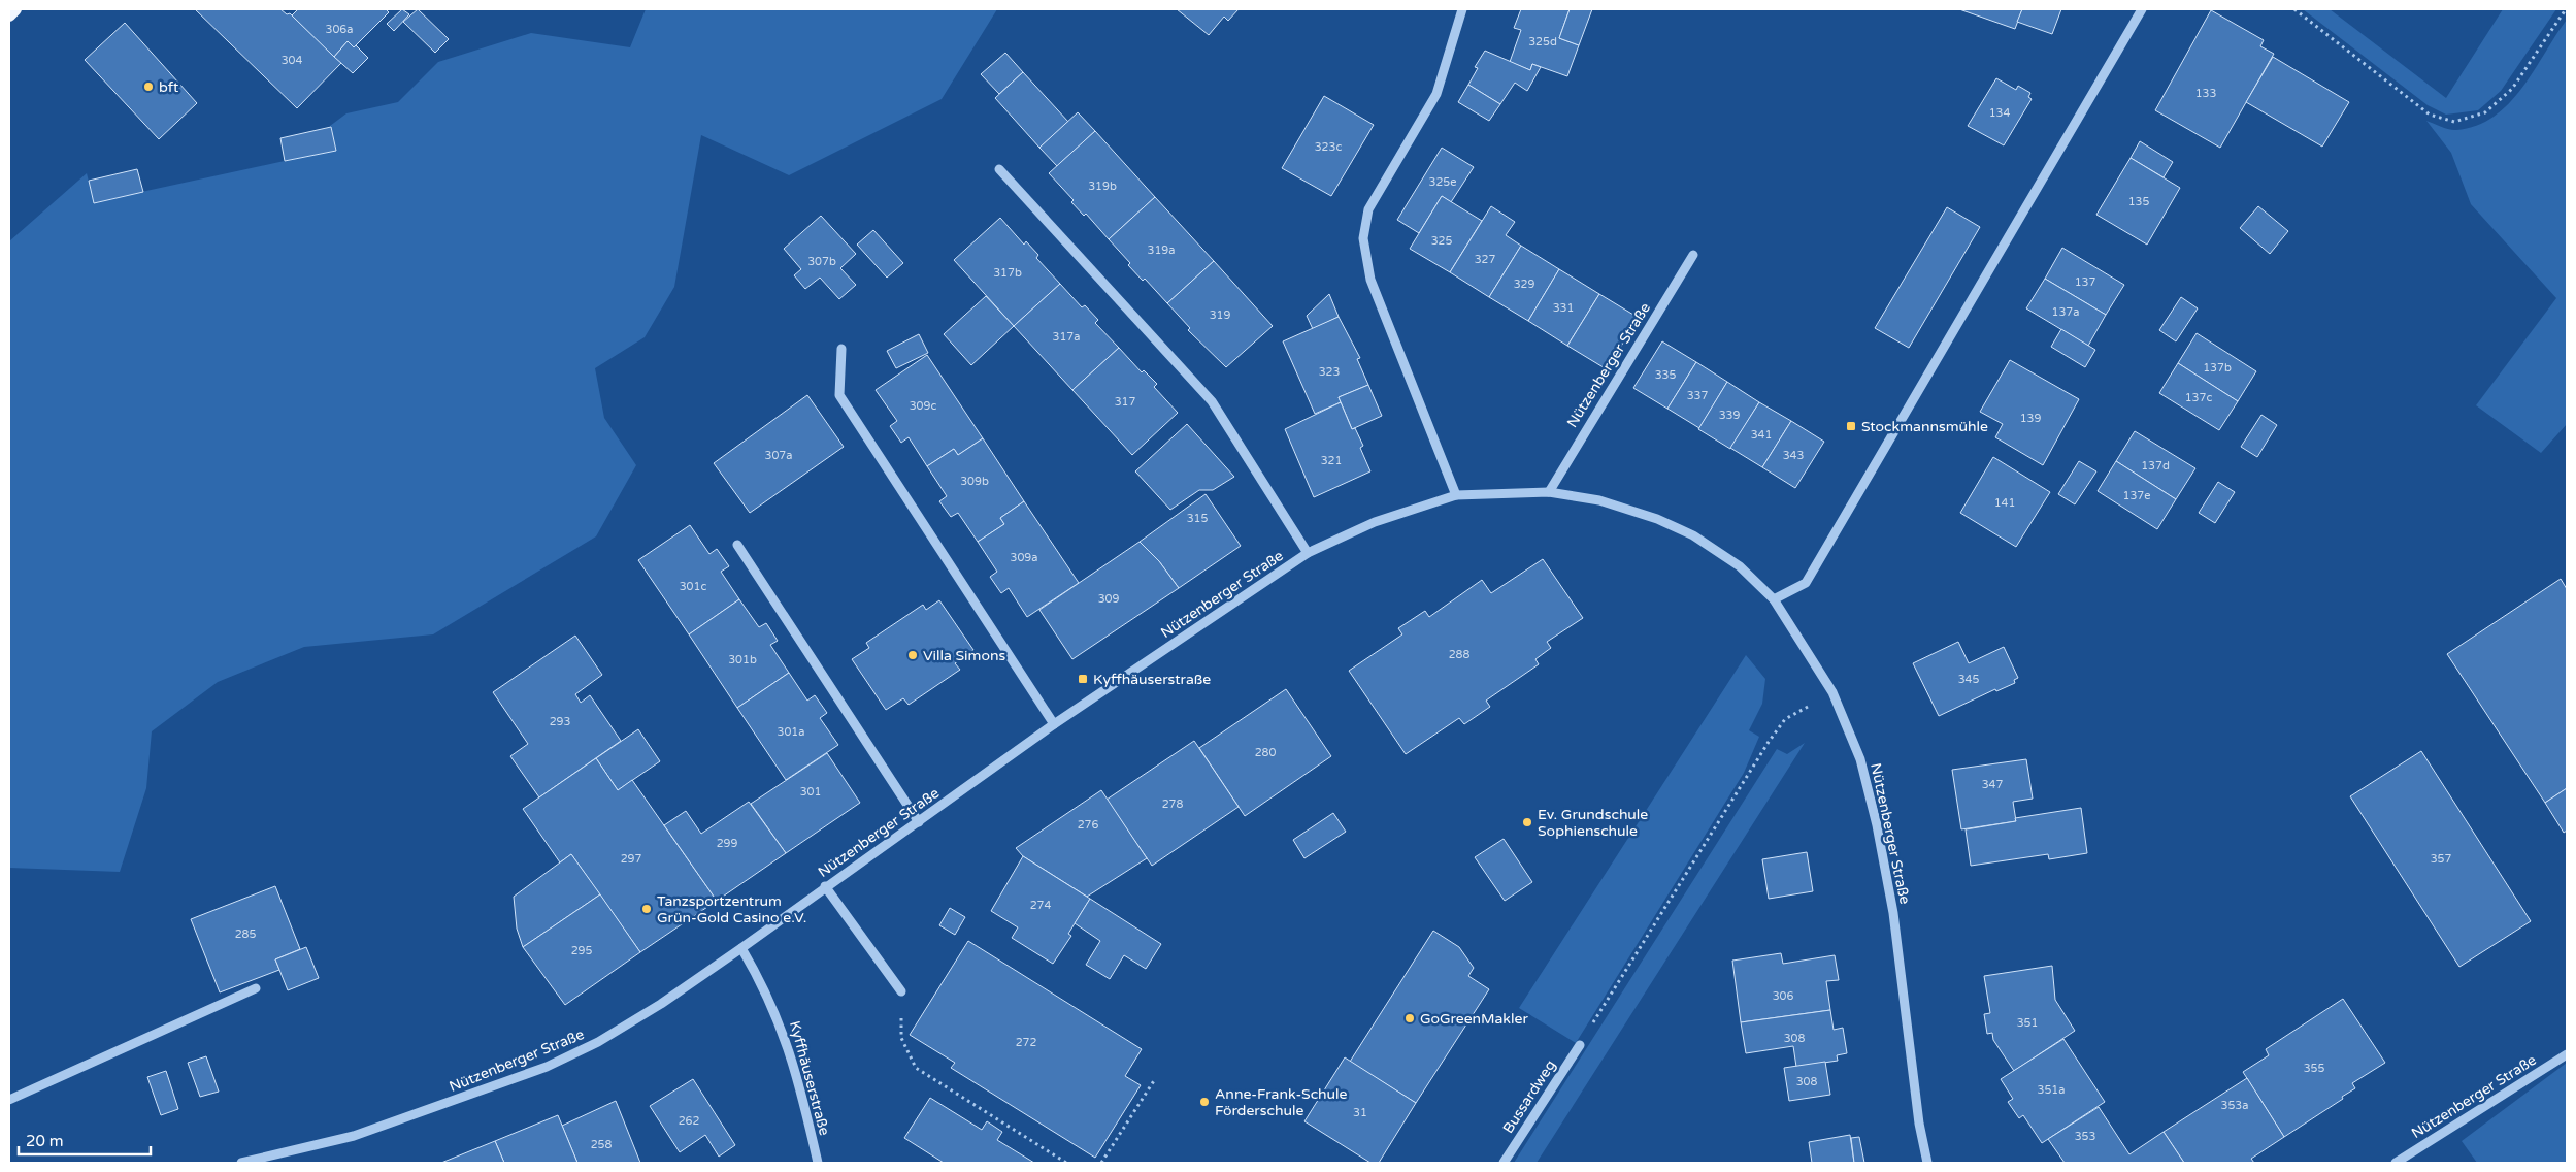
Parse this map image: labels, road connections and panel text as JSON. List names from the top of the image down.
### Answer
{
  "streets": {
    "street": ["Nützenberger Straße", "Kyffhäuserstraße", "Bussardweg"]
  },
  "crossings": [
    ["Nützenberger Straße", "Kyffhäuserstraße"]
  ],
  "places": {
    "other": [
      "bft",
      "Villa Simons",
      "Ev. Grundschule Sophienschule",
      "Tanzsportzentrum Grün-Gold Casino e.V.",
      "GoGreenMakler",
      "Anne-Frank-Schule Förderschule"
    ],
    "transit": ["Stockmannsmühle", "Kyffhäuserstraße"]
  },
  "house_numbers": [
    "306a",
    "325d",
    "304",
    "133",
    "134",
    "323c",
    "325e",
    "319b",
    "135",
    "325",
    "319a",
    "327",
    "307b",
    "317b",
    "137",
    "329",
    "331",
    "137a",
    "319",
    "317a",
    "137b",
    "323",
    "335",
    "337",
    "137c",
    "317",
    "309c",
    "339",
    "139",
    "341",
    "307a",
    "343",
    "321",
    "137d",
    "309b",
    "137e",
    "141",
    "315",
    "309a",
    "301c",
    "309",
    "288",
    "301b",
    "345",
    "293",
    "301a",
    "280",
    "347",
    "301",
    "278",
    "276",
    "299",
    "297",
    "357",
    "274",
    "285",
    "295",
    "306",
    "351",
    "308",
    "272",
    "355",
    "308",
    "351a",
    "353a",
    "31",
    "262",
    "353",
    "258"
  ],
  "scale_bar": "20 m"
}
